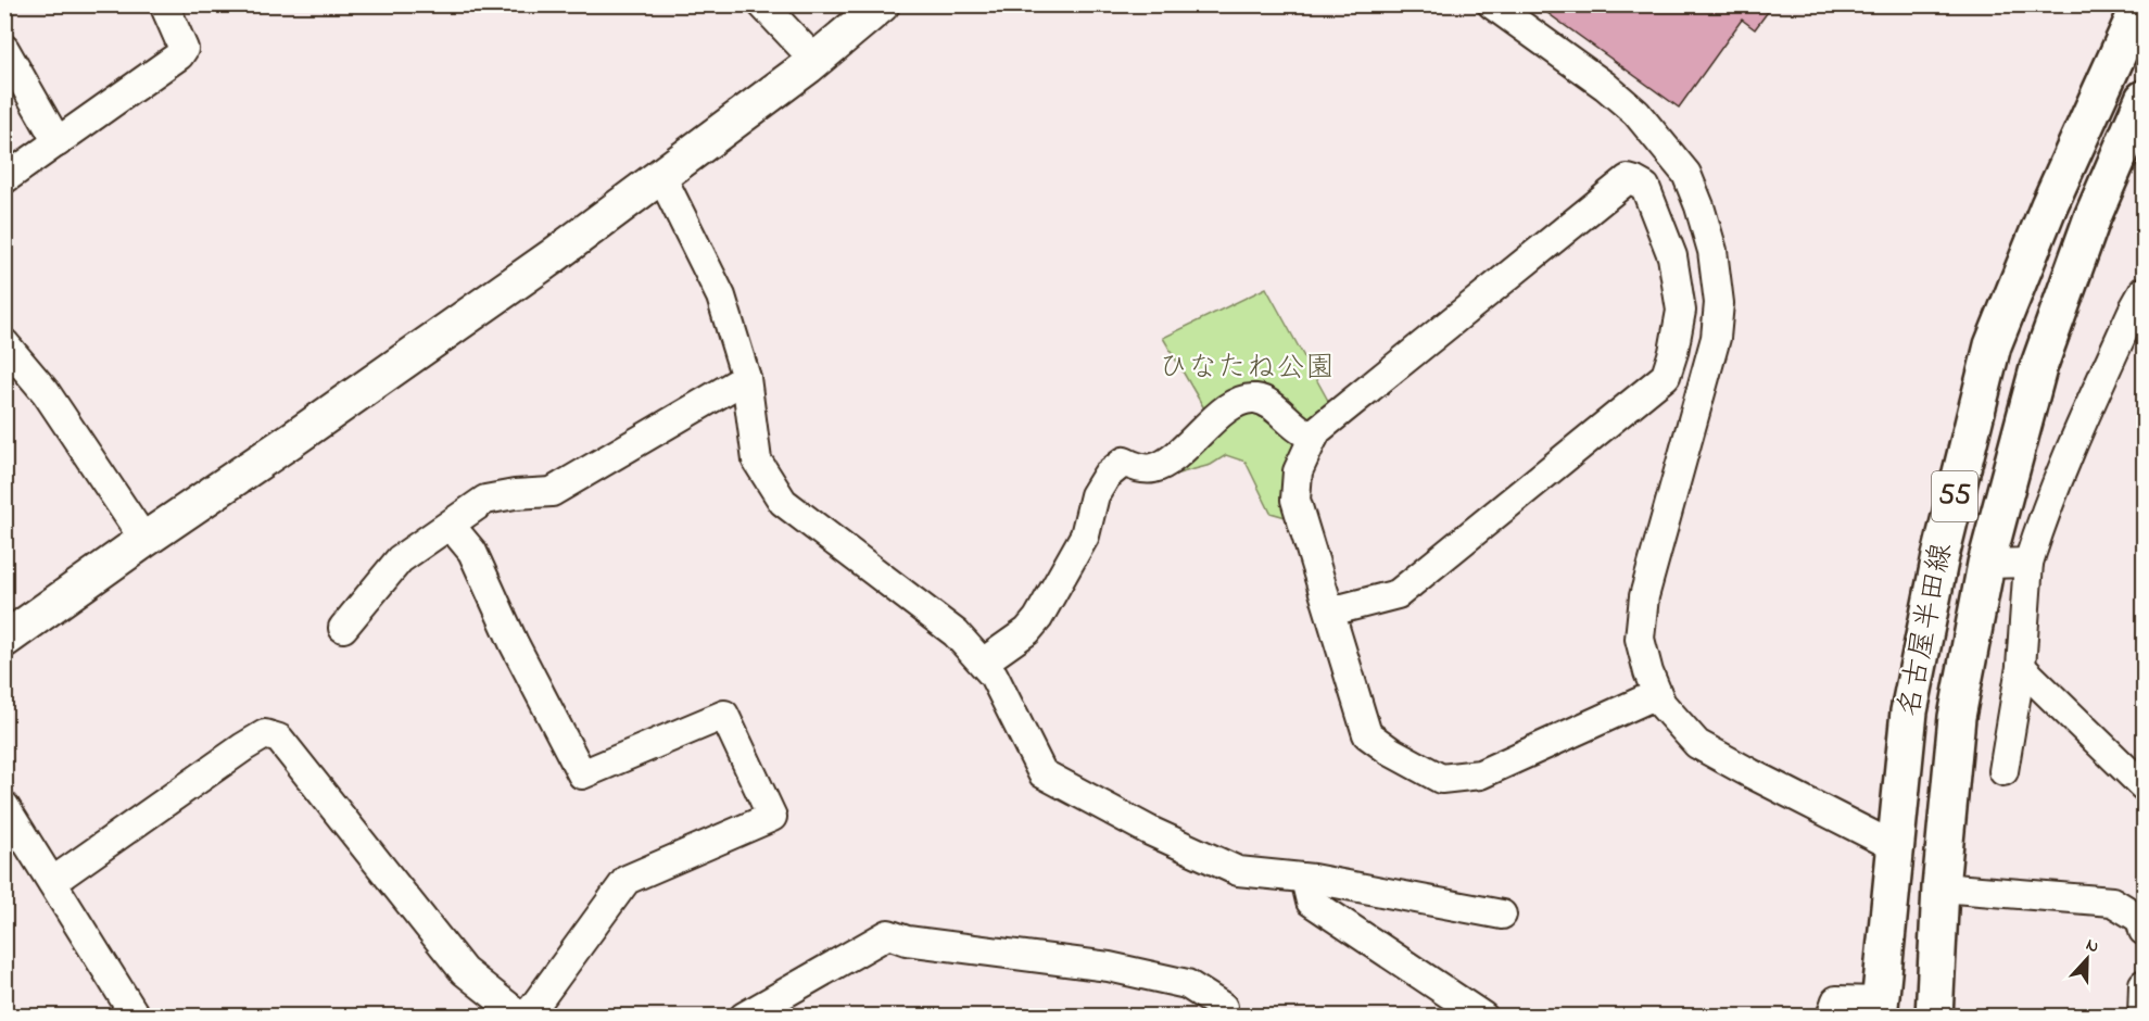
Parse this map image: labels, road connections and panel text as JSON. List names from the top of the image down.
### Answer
{
  "streets": {
    "main road": ["55", "名古屋半田線"]
  },
  "parks": ["ひなたね公園"],
  "north": "top"
}
